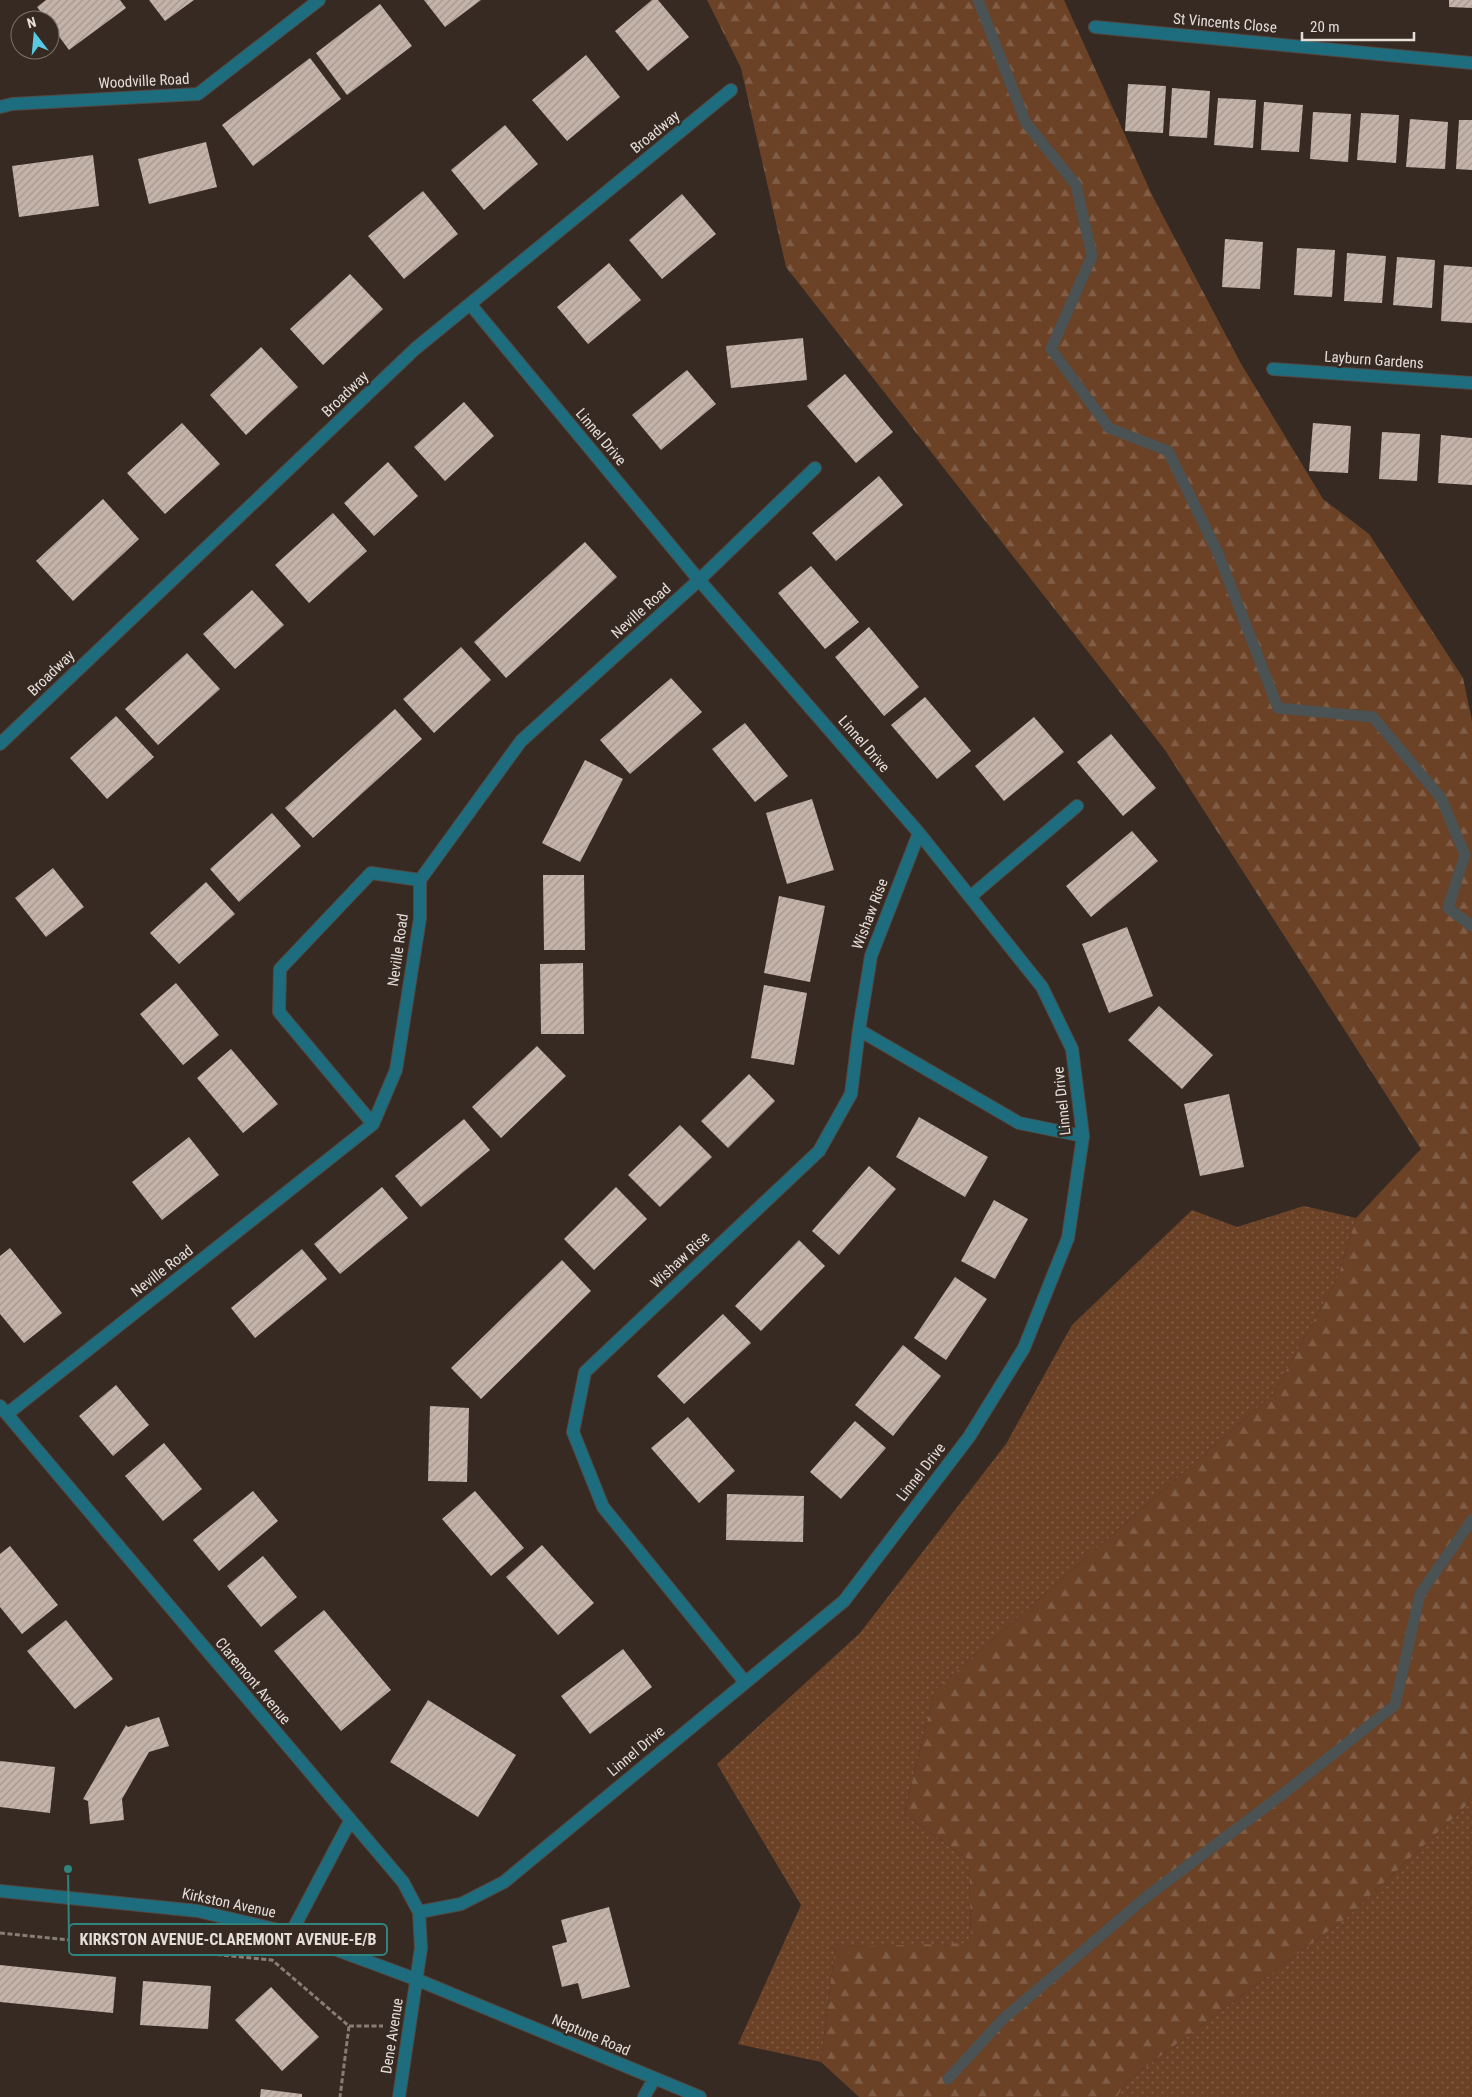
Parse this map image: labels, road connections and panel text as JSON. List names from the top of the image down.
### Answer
{
  "streets": {
    "street": [
      "St Vincents Close",
      "Woodville Road",
      "Broadway",
      "Layburn Gardens",
      "Linnel Drive",
      "Neville Road",
      "Wishaw Rise",
      "Claremont Avenue",
      "Kirkston Avenue",
      "Neptune Road",
      "Dene Avenue"
    ]
  },
  "crossings": [
    ["Broadway", "Linnel Drive"],
    ["Linnel Drive", "Neville Road"],
    ["Linnel Drive", "Wishaw Rise"],
    ["Linnel Drive", "Claremont Avenue"],
    ["Linnel Drive", "Dene Avenue"],
    ["Neville Road", "Claremont Avenue"],
    ["Claremont Avenue", "Dene Avenue"],
    ["Kirkston Avenue", "Neptune Road"],
    ["Kirkston Avenue", "Dene Avenue"]
  ],
  "places": ["KIRKSTON AVENUE-CLAREMONT AVENUE-E/B"],
  "scale_bar": "20 m",
  "north": "top"
}
